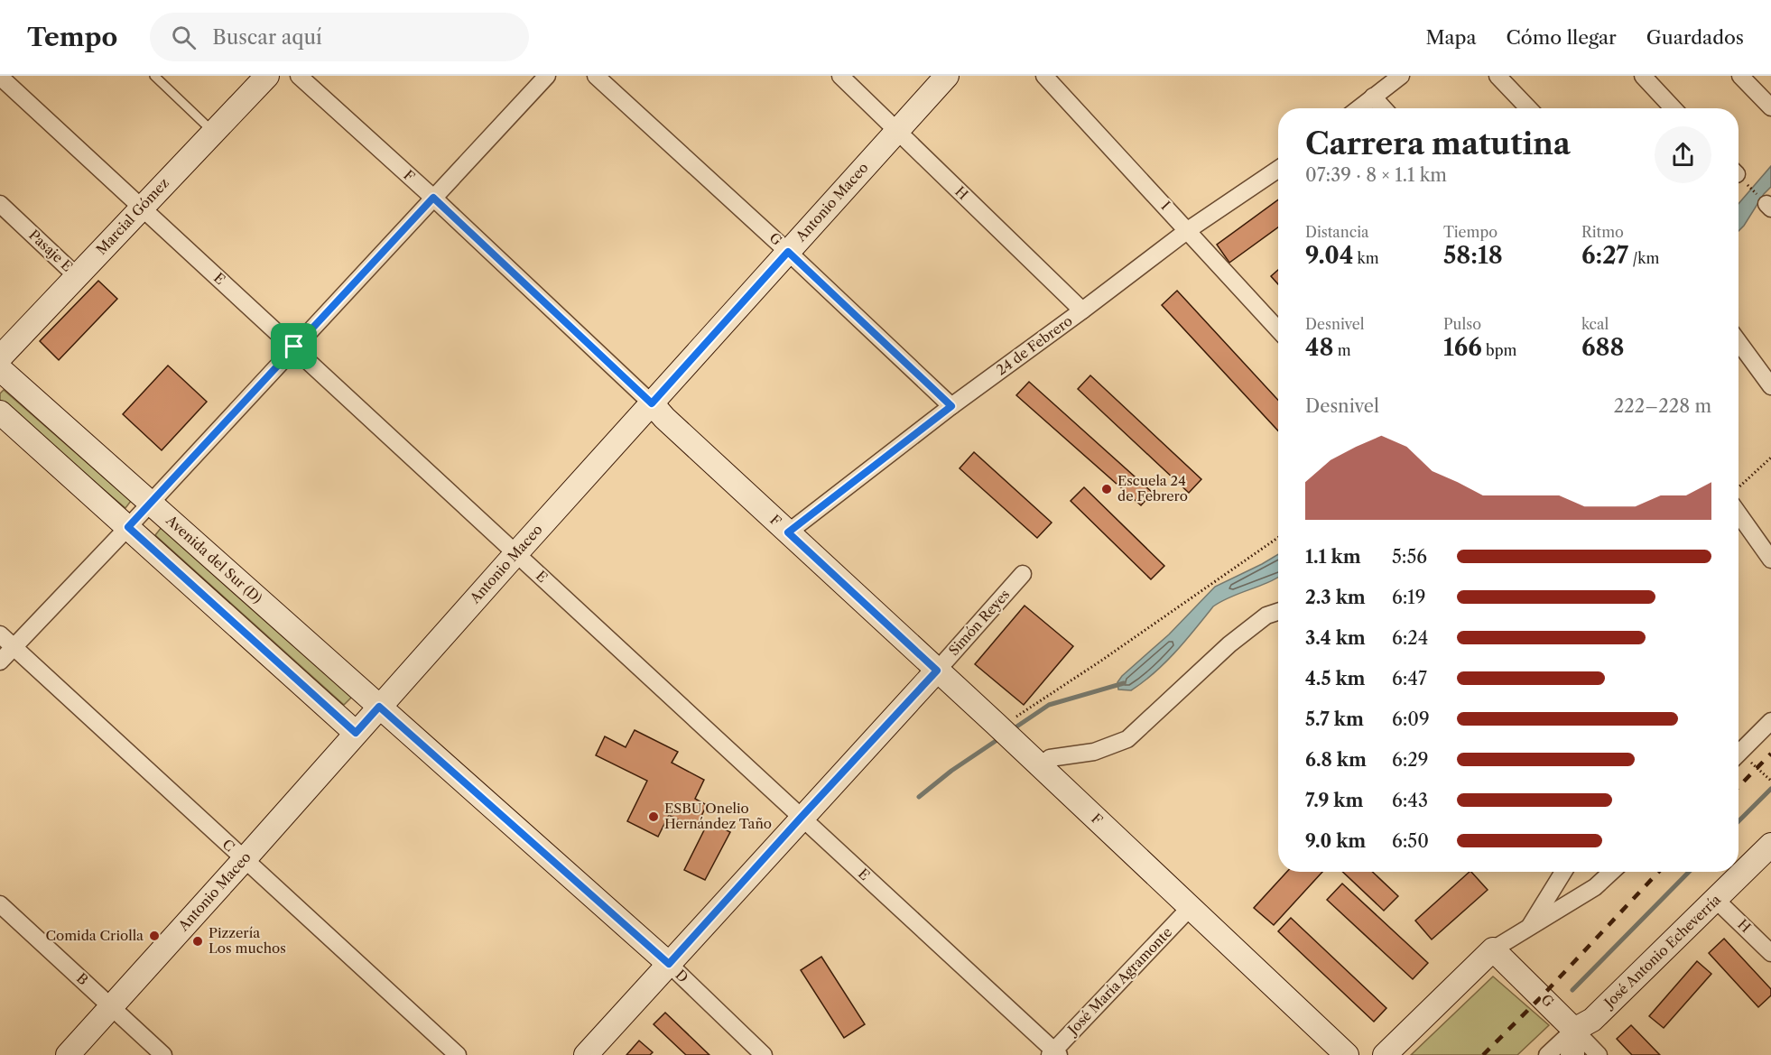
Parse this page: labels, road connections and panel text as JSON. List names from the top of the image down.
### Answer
{
  "streets": {
    "street": [
      "F",
      "H",
      "Antonio Maceo",
      "I",
      "Marcial Gómez",
      "G",
      "Pasaje E",
      "E",
      "24 de Febrero",
      "Avenida del Sur (D)",
      "Simón Reyes",
      "C",
      "José Antonio Echeverría",
      "D",
      "B",
      "José María Agramonte"
    ]
  },
  "crossings": [
    ["F", "Antonio Maceo"],
    ["F", "24 de Febrero"],
    ["F", "Simón Reyes"],
    ["F", "José María Agramonte"],
    ["H", "Antonio Maceo"],
    ["H", "24 de Febrero"],
    ["H", "José Antonio Echeverría"],
    ["Antonio Maceo", "G"],
    ["Antonio Maceo", "E"],
    ["Antonio Maceo", "Avenida del Sur (D)"],
    ["Antonio Maceo", "C"],
    ["Antonio Maceo", "D"],
    ["Antonio Maceo", "B"],
    ["I", "24 de Febrero"],
    ["Marcial Gómez", "Pasaje E"],
    ["Marcial Gómez", "E"],
    ["G", "24 de Febrero"],
    ["G", "José Antonio Echeverría"],
    ["E", "Simón Reyes"],
    ["E", "José María Agramonte"],
    ["Avenida del Sur (D)", "D"],
    ["Simón Reyes", "D"]
  ],
  "places": [
    "Escuela 24 de Febrero",
    "ESBU Onelio Hernández Taño",
    "Comida Criolla",
    "Pizzería Los muchos"
  ],
  "page": {
    "header": "Tempo",
    "search": "Buscar aquí",
    "nav": ["Mapa", "Cómo llegar", "Guardados"],
    "heading": ["Carrera matutina", "07:39 · 8 × 1.1 km"],
    "stats": [
      ["Distancia", "9.04 km"],
      ["Tiempo", "58:18"],
      ["Ritmo", "6:27 /km"],
      ["Desnivel", "48 m"],
      ["Pulso", "166 bpm"],
      ["kcal", "688"]
    ],
    "chart": ["Desnivel", "222–228 m"],
    "list": [
      {
        "name": "1.1 km",
        "note": "5:56"
      },
      {
        "name": "2.3 km",
        "note": "6:19"
      },
      {
        "name": "3.4 km",
        "note": "6:24"
      },
      {
        "name": "4.5 km",
        "note": "6:47"
      },
      {
        "name": "5.7 km",
        "note": "6:09"
      },
      {
        "name": "6.8 km",
        "note": "6:29"
      },
      {
        "name": "7.9 km",
        "note": "6:43"
      },
      {
        "name": "9.0 km",
        "note": "6:50"
      }
    ]
  }
}
